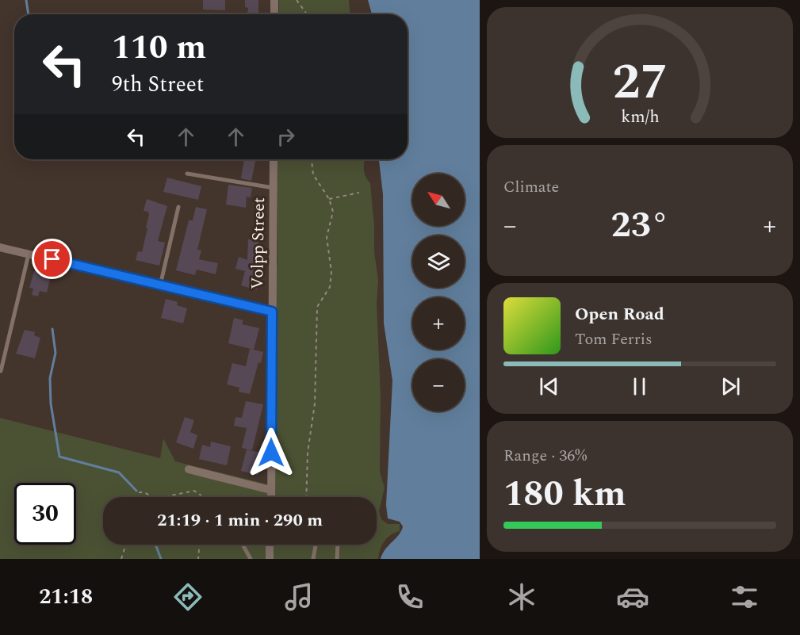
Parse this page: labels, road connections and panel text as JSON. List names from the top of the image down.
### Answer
{
  "streets": {
    "street": ["Volpp Street"]
  },
  "north": "top left",
  "page": {
    "turn": ["110 m", "9th Street"],
    "tile": [
      "Climate",
      ["Range · 36%", "180 km"]
    ],
    "map_buttons": ["+", "−"],
    "heat": ["−", "23°", "+"],
    "song": ["Open Road", "Tom Ferris"],
    "limit": "30",
    "trip": "21:19 · 1 min · 290 m",
    "tabs": "21:18",
    "gauge": ["27", "km/h"]
  }
}
